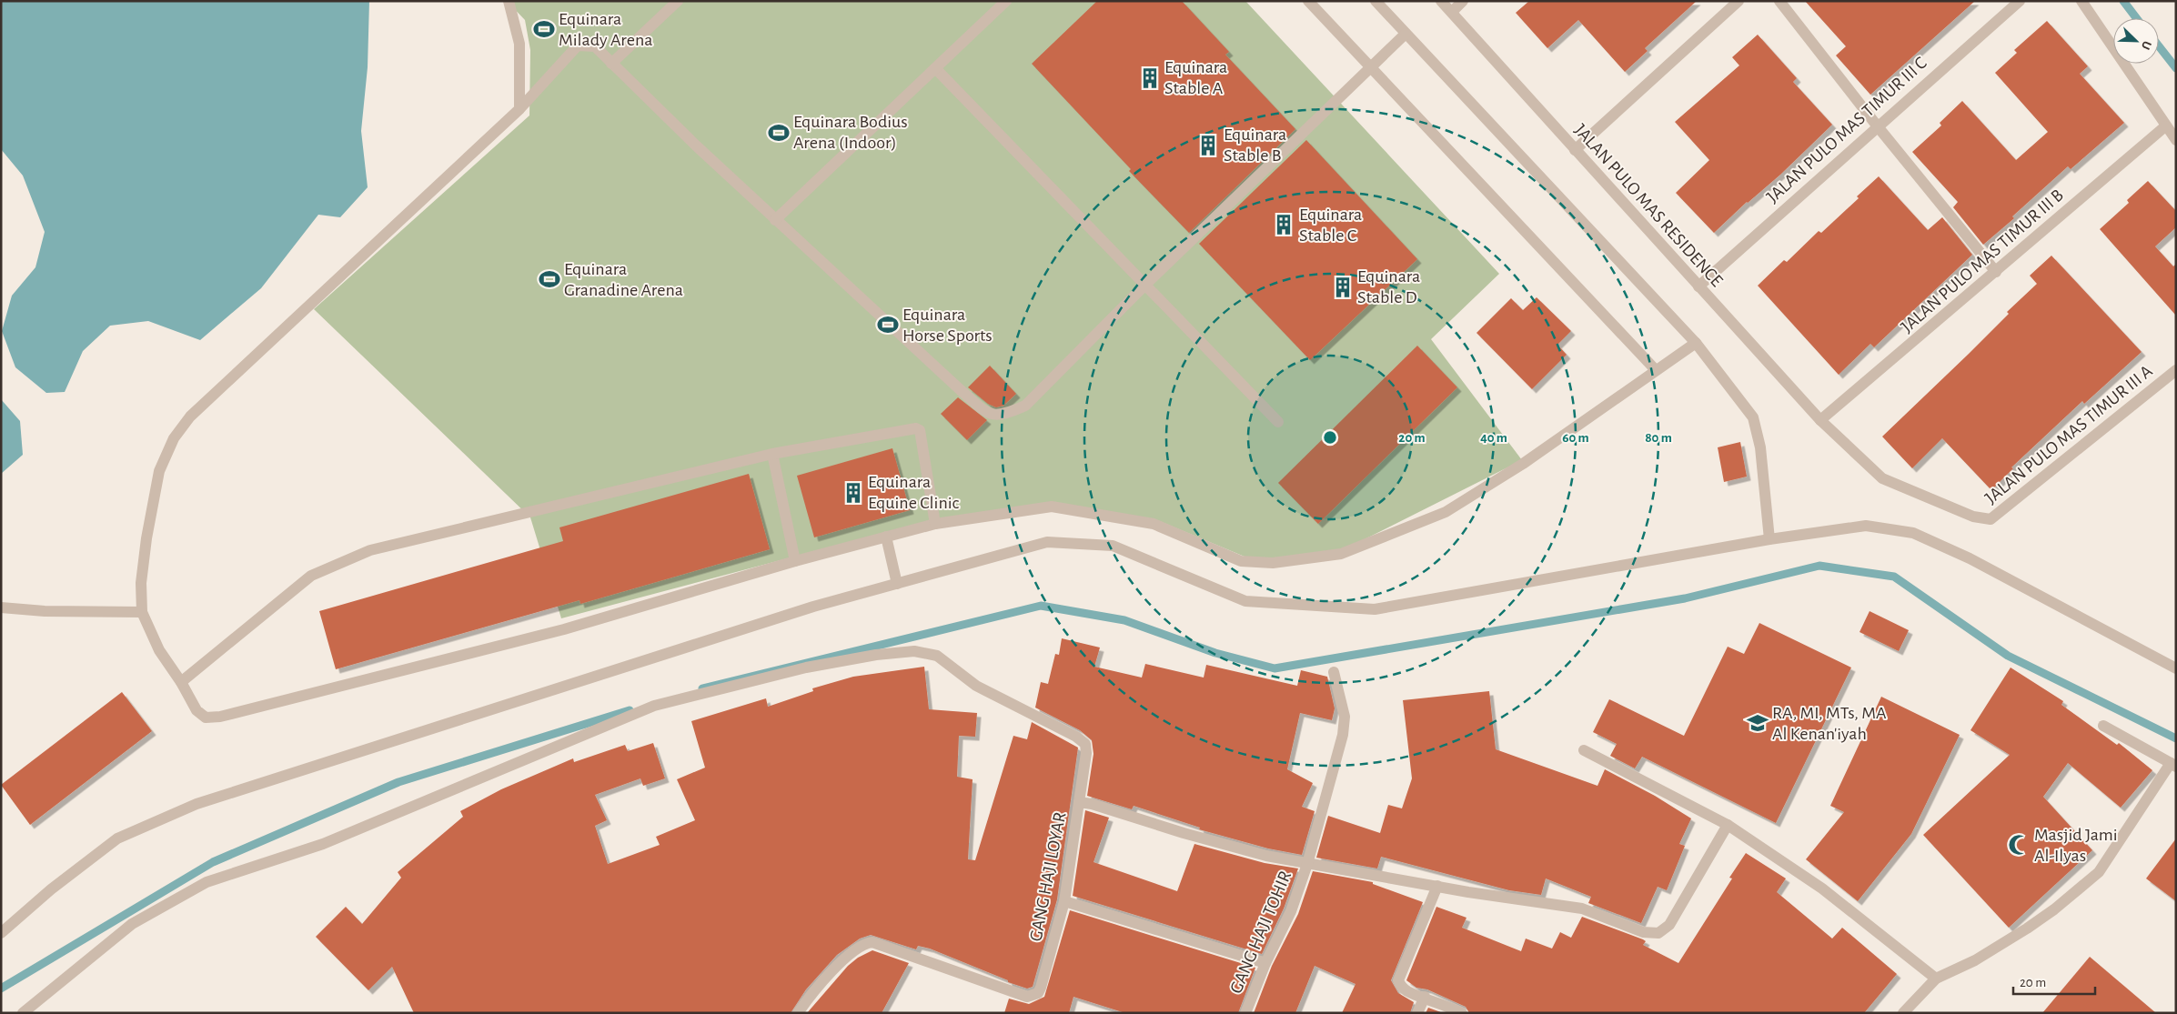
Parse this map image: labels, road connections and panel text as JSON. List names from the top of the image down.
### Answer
{
  "streets": {
    "street": [
      "JALAN PULO MAS TIMUR III C",
      "JALAN PULO MAS RESIDENCE",
      "JALAN PULO MAS TIMUR III B",
      "JALAN PULO MAS TIMUR III A",
      "GANG HAJI LOYAR",
      "GANG HAJI TOHIR"
    ]
  },
  "crossings": [
    ["JALAN PULO MAS TIMUR III C", "JALAN PULO MAS RESIDENCE"],
    ["JALAN PULO MAS RESIDENCE", "JALAN PULO MAS TIMUR III B"],
    ["JALAN PULO MAS RESIDENCE", "JALAN PULO MAS TIMUR III A"],
    ["JALAN PULO MAS TIMUR III B", "JALAN PULO MAS TIMUR III A"],
    ["GANG HAJI LOYAR", "GANG HAJI TOHIR"]
  ],
  "places": {
    "sports": [
      "Equinara Milady Arena",
      "Equinara Bodius Arena (Indoor)",
      "Equinara Granadine Arena",
      "Equinara Horse Sports"
    ],
    "building": [
      "Equinara Stable A",
      "Equinara Stable B",
      "Equinara Stable C",
      "Equinara Stable D",
      "Equinara Equine Clinic"
    ],
    "school or university": ["RA, MI, MTs, MA Al Kenan'iyah"],
    "mosque": ["Masjid Jami Al-Ilyas"]
  },
  "scale_bar": "20 m",
  "north": "bottom right",
  "rings": [
    "20 m",
    "40 m",
    "60 m",
    "80 m"
  ]
}
